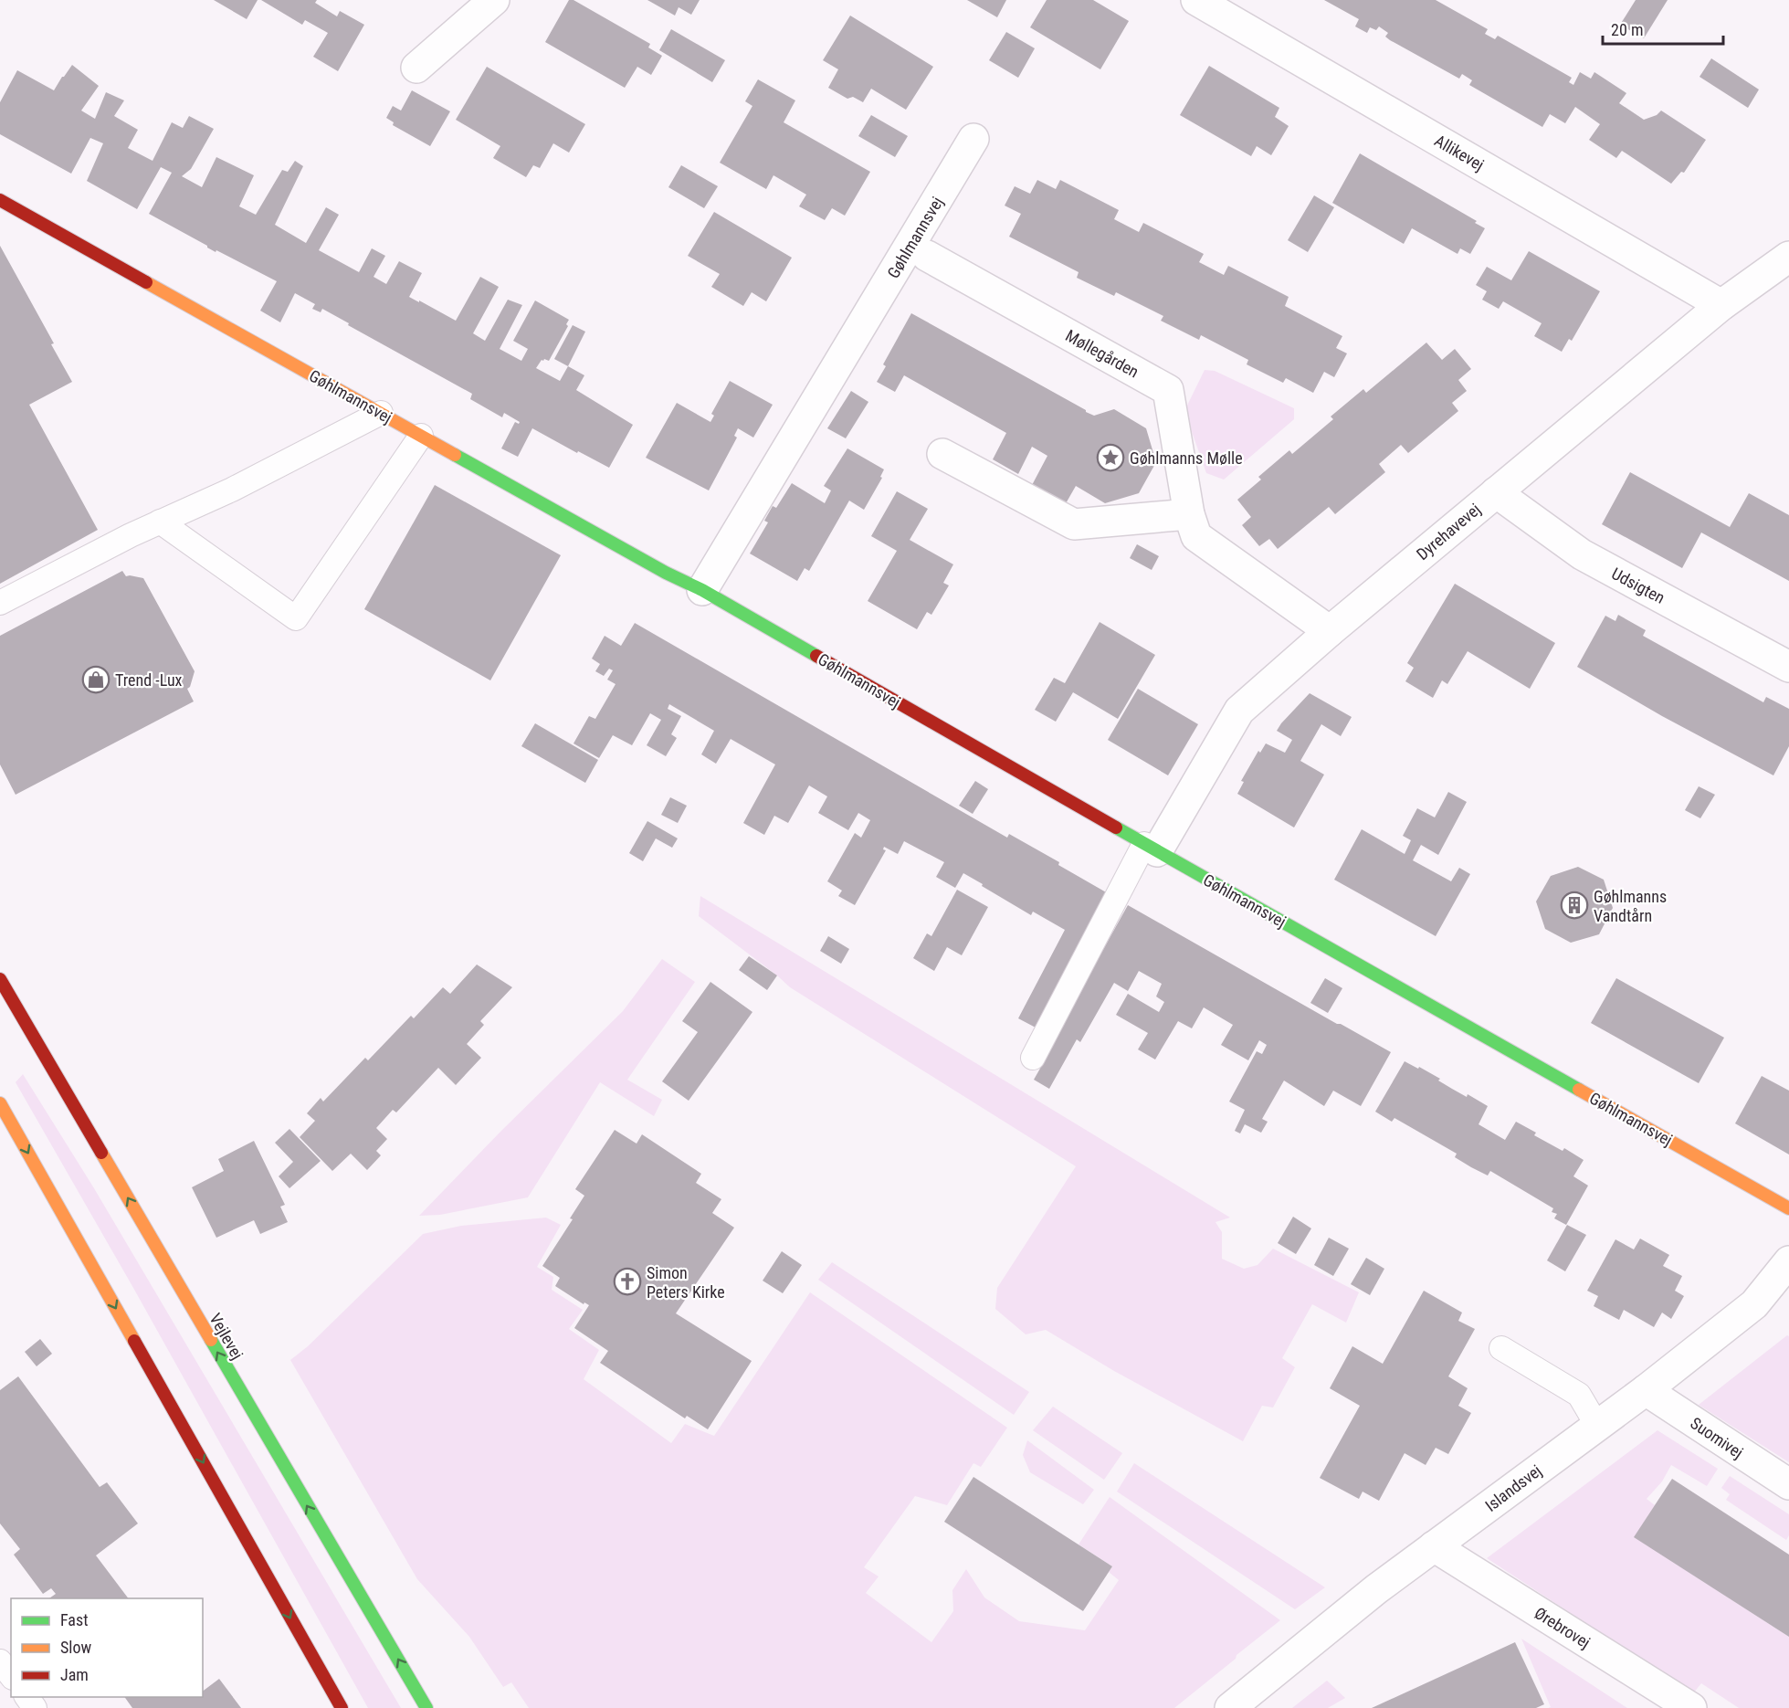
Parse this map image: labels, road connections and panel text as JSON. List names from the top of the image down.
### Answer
{
  "streets": {
    "street": [
      "Allikevej",
      "Gøhlmannsvej",
      "Møllegården",
      "Dyrehavevej",
      "Udsigten",
      "Vejlevej",
      "Suomivej",
      "Islandsvej",
      "Ørebrovej"
    ]
  },
  "crossings": [
    ["Allikevej", "Dyrehavevej"],
    ["Gøhlmannsvej", "Dyrehavevej"],
    ["Møllegården", "Dyrehavevej"],
    ["Dyrehavevej", "Udsigten"],
    ["Suomivej", "Islandsvej"],
    ["Islandsvej", "Ørebrovej"]
  ],
  "places": {
    "place": ["Gøhlmanns Mølle"],
    "shop": ["Trend -Lux"],
    "building": ["Gøhlmanns Vandtårn"],
    "church": ["Simon Peters Kirke"]
  },
  "legend": ["Fast", "Slow", "Jam"],
  "scale_bar": "20 m"
}
